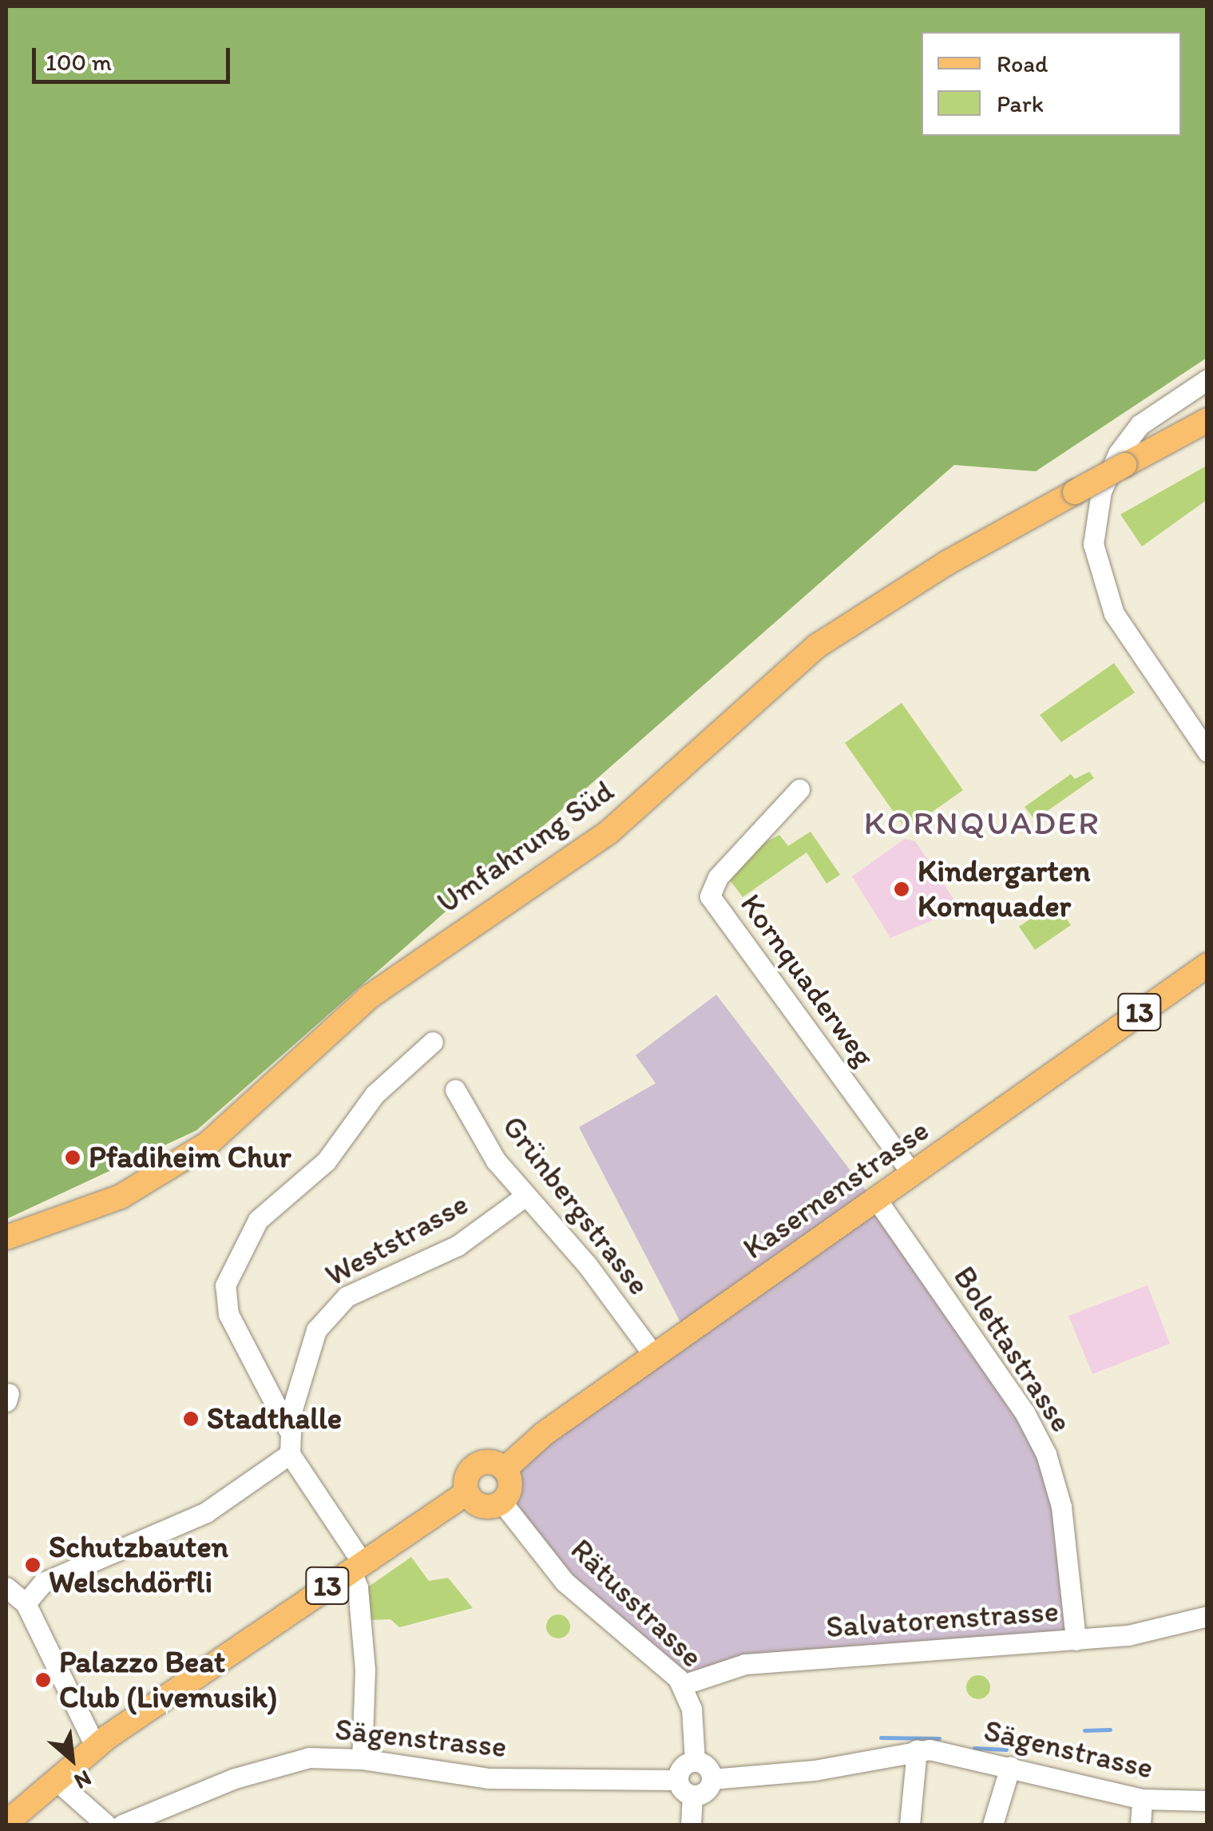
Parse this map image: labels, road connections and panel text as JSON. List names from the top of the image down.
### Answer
{
  "streets": {
    "main road": ["Umfahrung Süd", "13", "Kasernenstrasse"],
    "street": [
      "Kornquaderweg",
      "Grünbergstrasse",
      "Weststrasse",
      "Bolettastrasse",
      "Rätusstrasse",
      "Salvatorenstrasse",
      "Sägenstrasse"
    ]
  },
  "crossings": [
    ["Kornquaderweg", "Kasernenstrasse"],
    ["13", "Kasernenstrasse"],
    ["13", "Weststrasse"],
    ["13", "Rätusstrasse"],
    ["Kasernenstrasse", "Grünbergstrasse"],
    ["Kasernenstrasse", "Bolettastrasse"],
    ["Kasernenstrasse", "Rätusstrasse"],
    ["Grünbergstrasse", "Weststrasse"],
    ["Bolettastrasse", "Salvatorenstrasse"],
    ["Rätusstrasse", "Salvatorenstrasse"],
    ["Rätusstrasse", "Sägenstrasse"]
  ],
  "districts": ["KORNQUADER"],
  "places": [
    "Kindergarten Kornquader",
    "Pfadiheim Chur",
    "Stadthalle",
    "Schutzbauten Welschdörfli",
    "Palazzo Beat Club (Livemusik)"
  ],
  "legend": ["Road", "Park"],
  "scale_bar": "100 m",
  "north": "bottom right"
}
